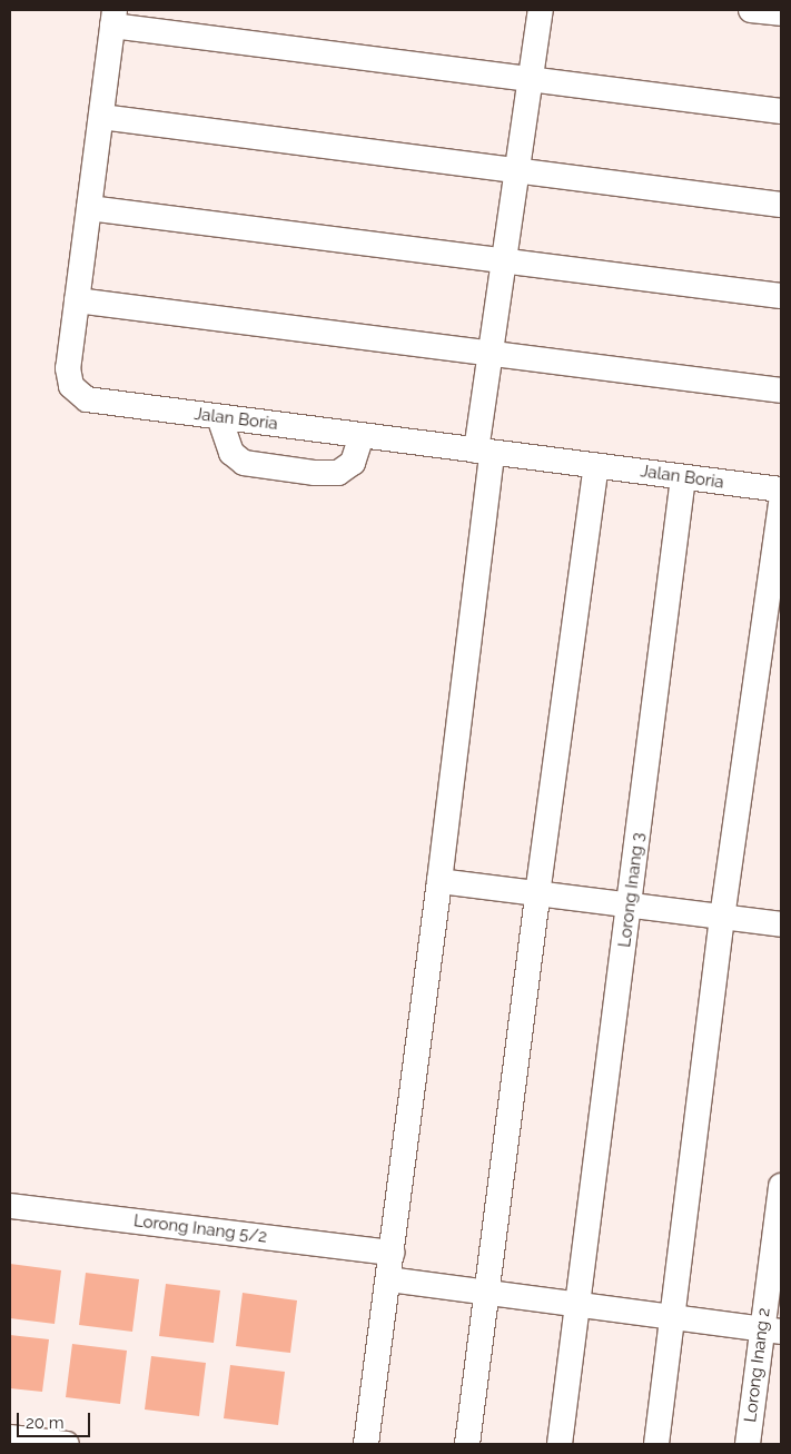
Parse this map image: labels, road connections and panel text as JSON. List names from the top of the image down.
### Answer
{
  "streets": {
    "street": [
      "Jalan Boria",
      "Lorong Inang 3",
      "Lorong Inang 5/2",
      "Lorong Inang 2"
    ]
  },
  "crossings": [
    ["Jalan Boria", "Lorong Inang 3"]
  ],
  "scale_bar": "20 m"
}
